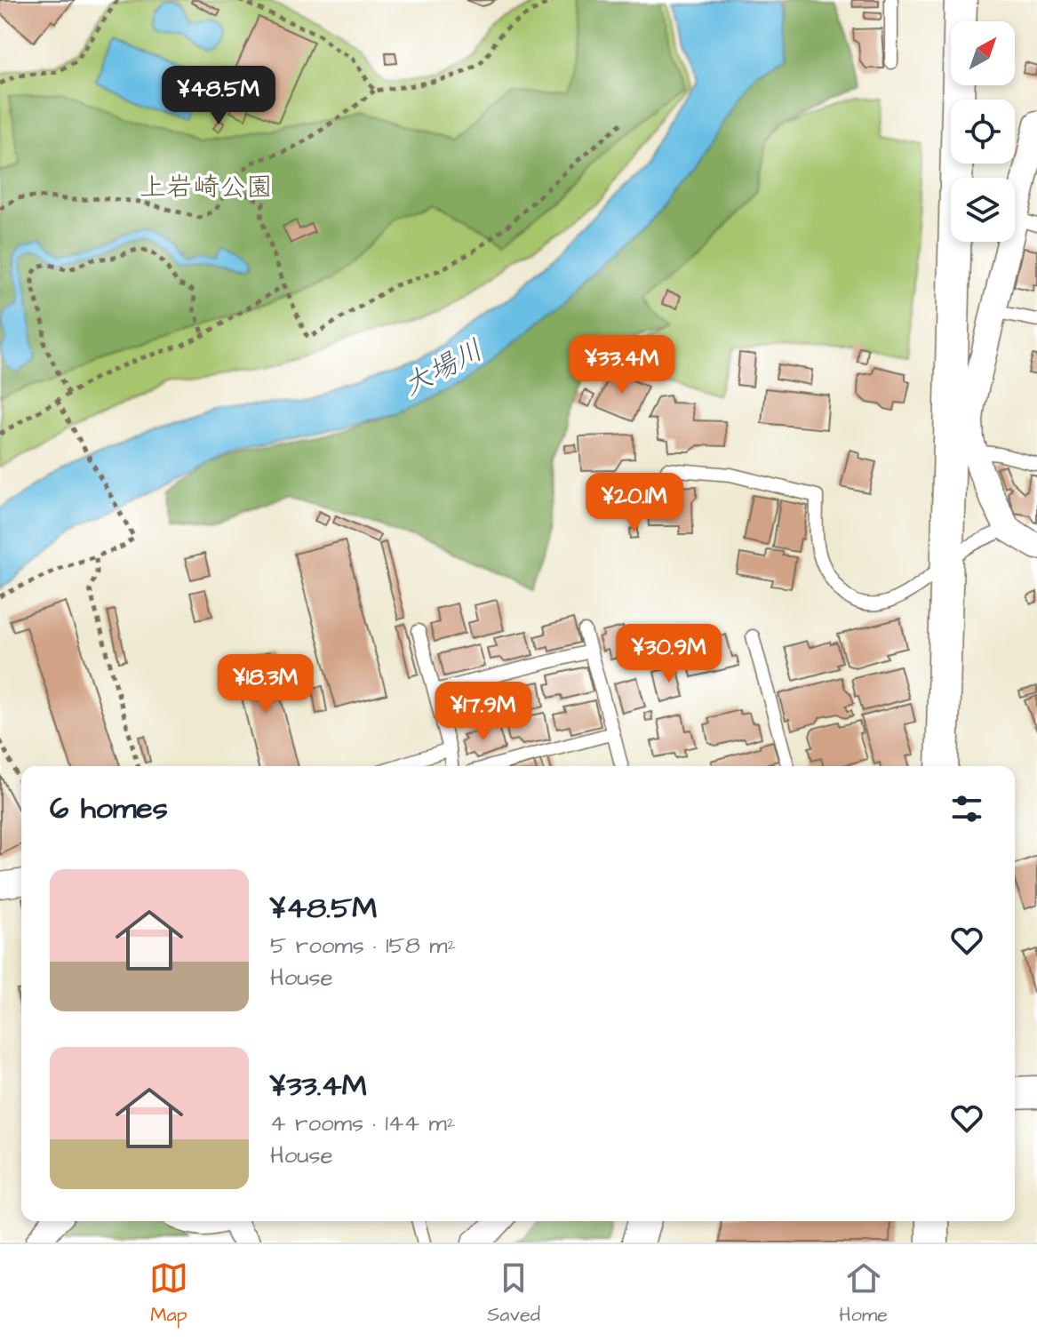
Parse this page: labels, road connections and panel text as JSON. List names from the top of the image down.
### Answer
{
  "water": ["大場川"],
  "parks": ["上岩崎公園"],
  "north": "top right",
  "page": {
    "price": [
      "¥48.5M",
      "¥33.4M",
      "¥20.1M",
      "¥30.9M",
      "¥18.3M",
      "¥17.9M"
    ],
    "heading": "6 homes",
    "list": [
      {
        "name": "¥48.5M",
        "note": "5 rooms · 158 m² · House"
      },
      {
        "name": "¥33.4M",
        "note": "4 rooms · 144 m² · House"
      }
    ],
    "tabs": ["Map", "Saved", "Home"]
  }
}
